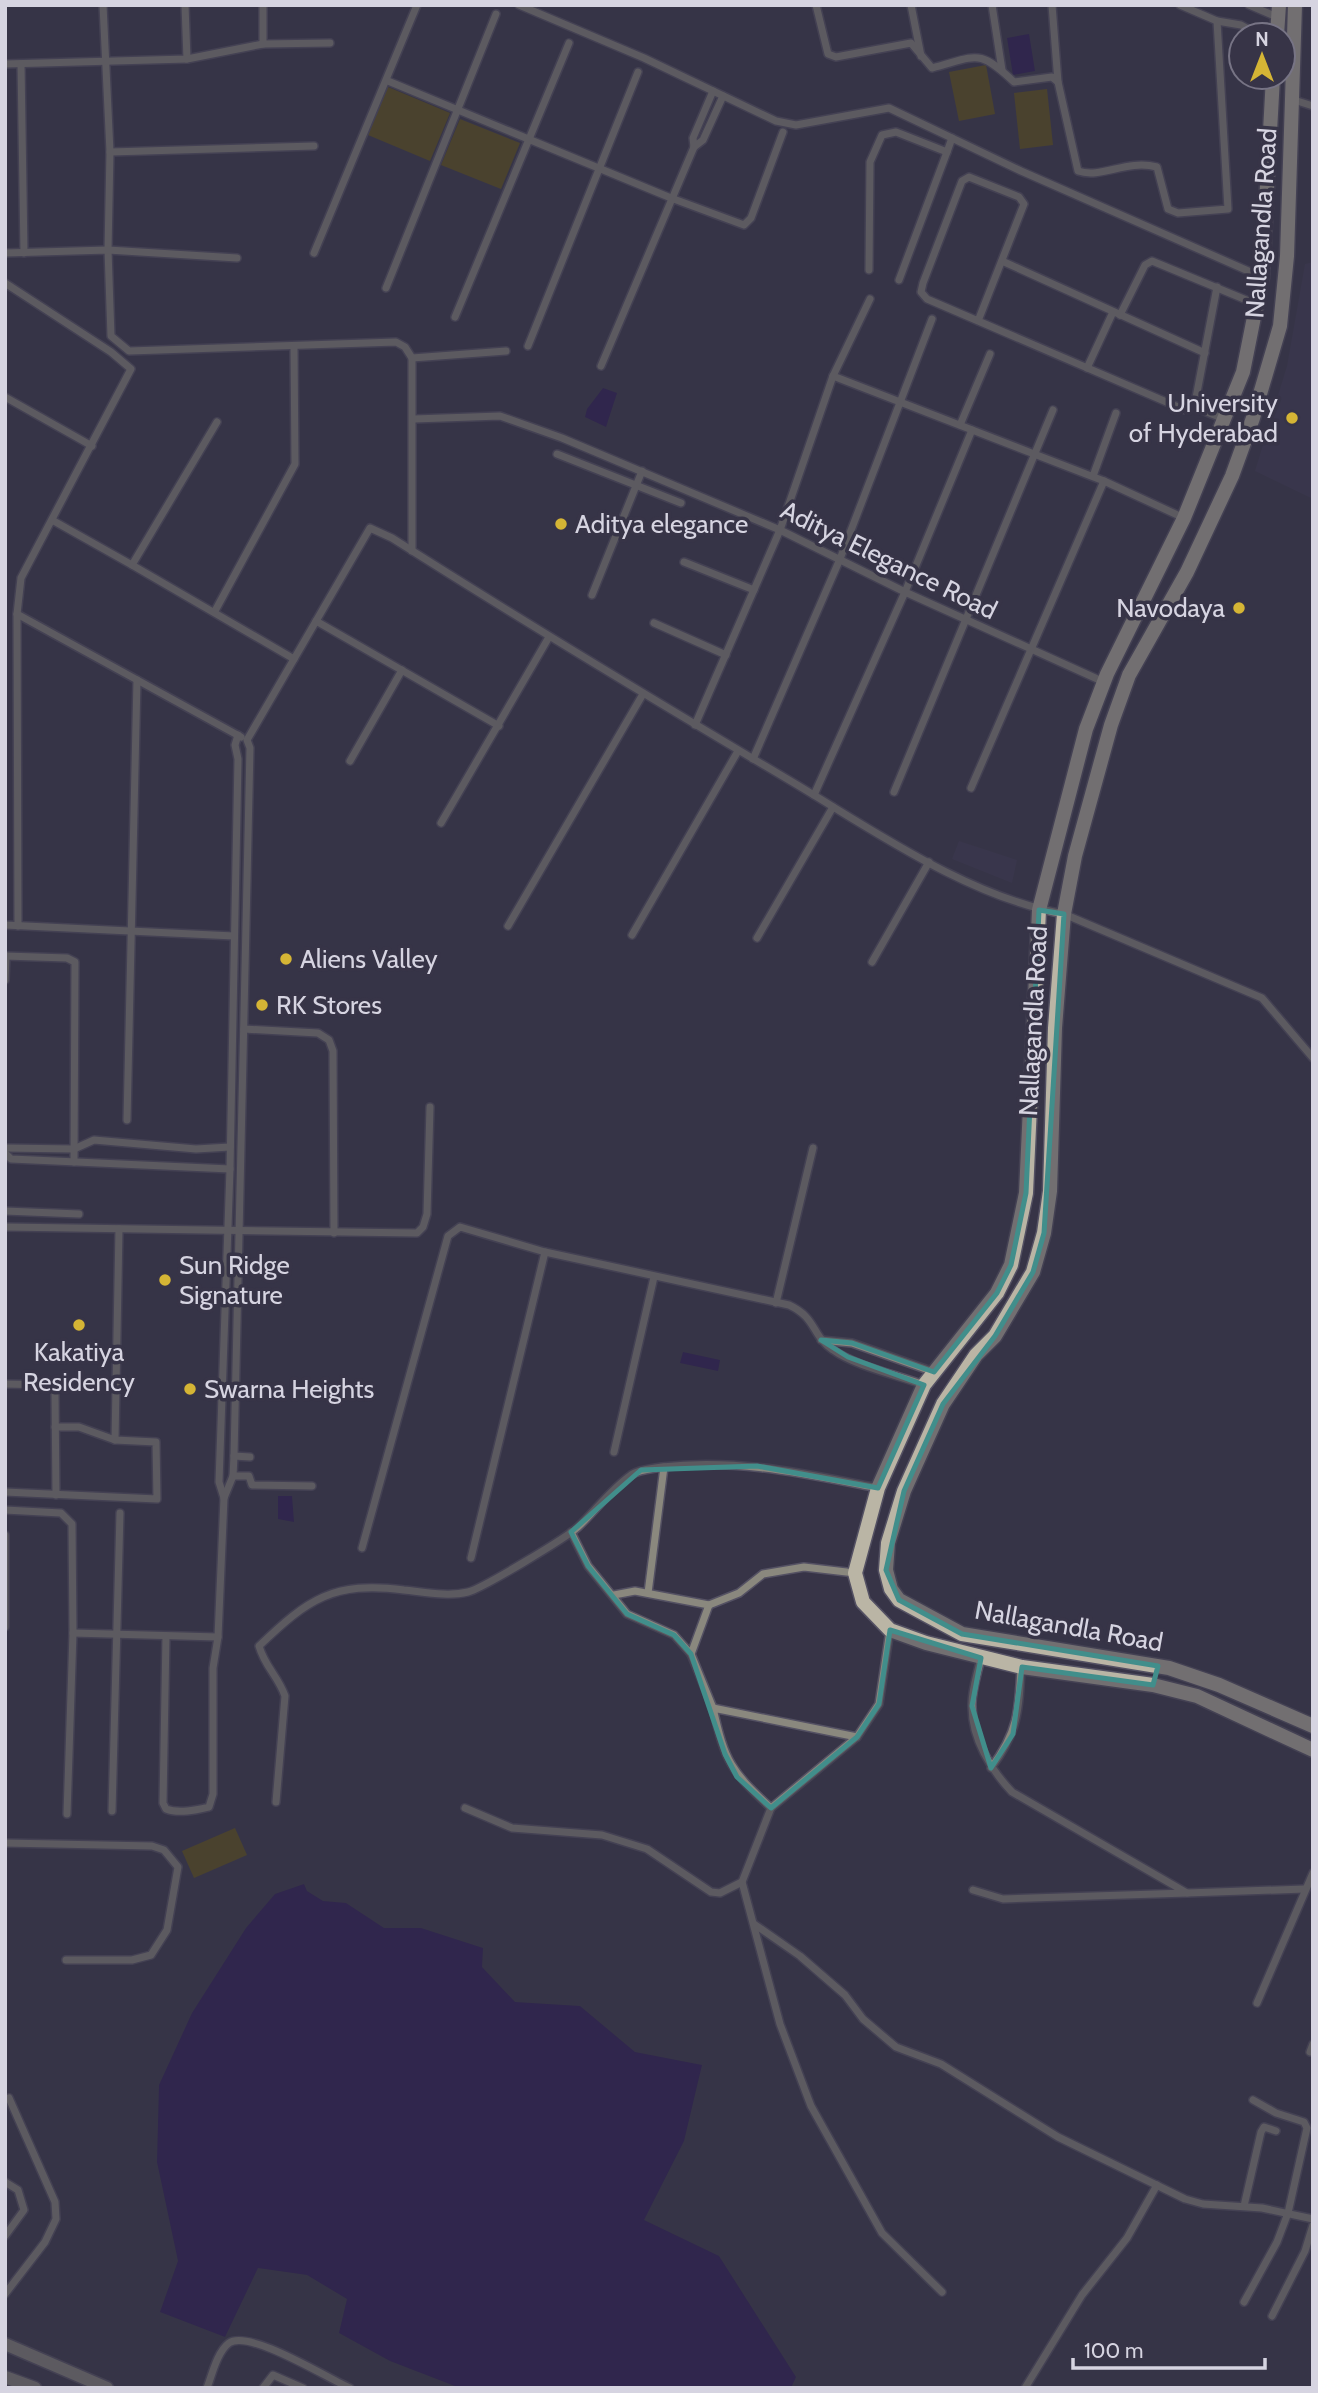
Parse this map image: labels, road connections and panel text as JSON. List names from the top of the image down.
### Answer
{
  "streets": {
    "main road": ["Nallagandla Road"],
    "street": ["Aditya Elegance Road"]
  },
  "crossings": [
    ["Nallagandla Road", "Aditya Elegance Road"]
  ],
  "places": [
    "University of Hyderabad",
    "Aditya elegance",
    "Navodaya",
    "Aliens Valley",
    "RK Stores",
    "Sun Ridge Signature",
    "Kakatiya Residency",
    "Swarna Heights"
  ],
  "scale_bar": "100 m",
  "north": "top"
}
